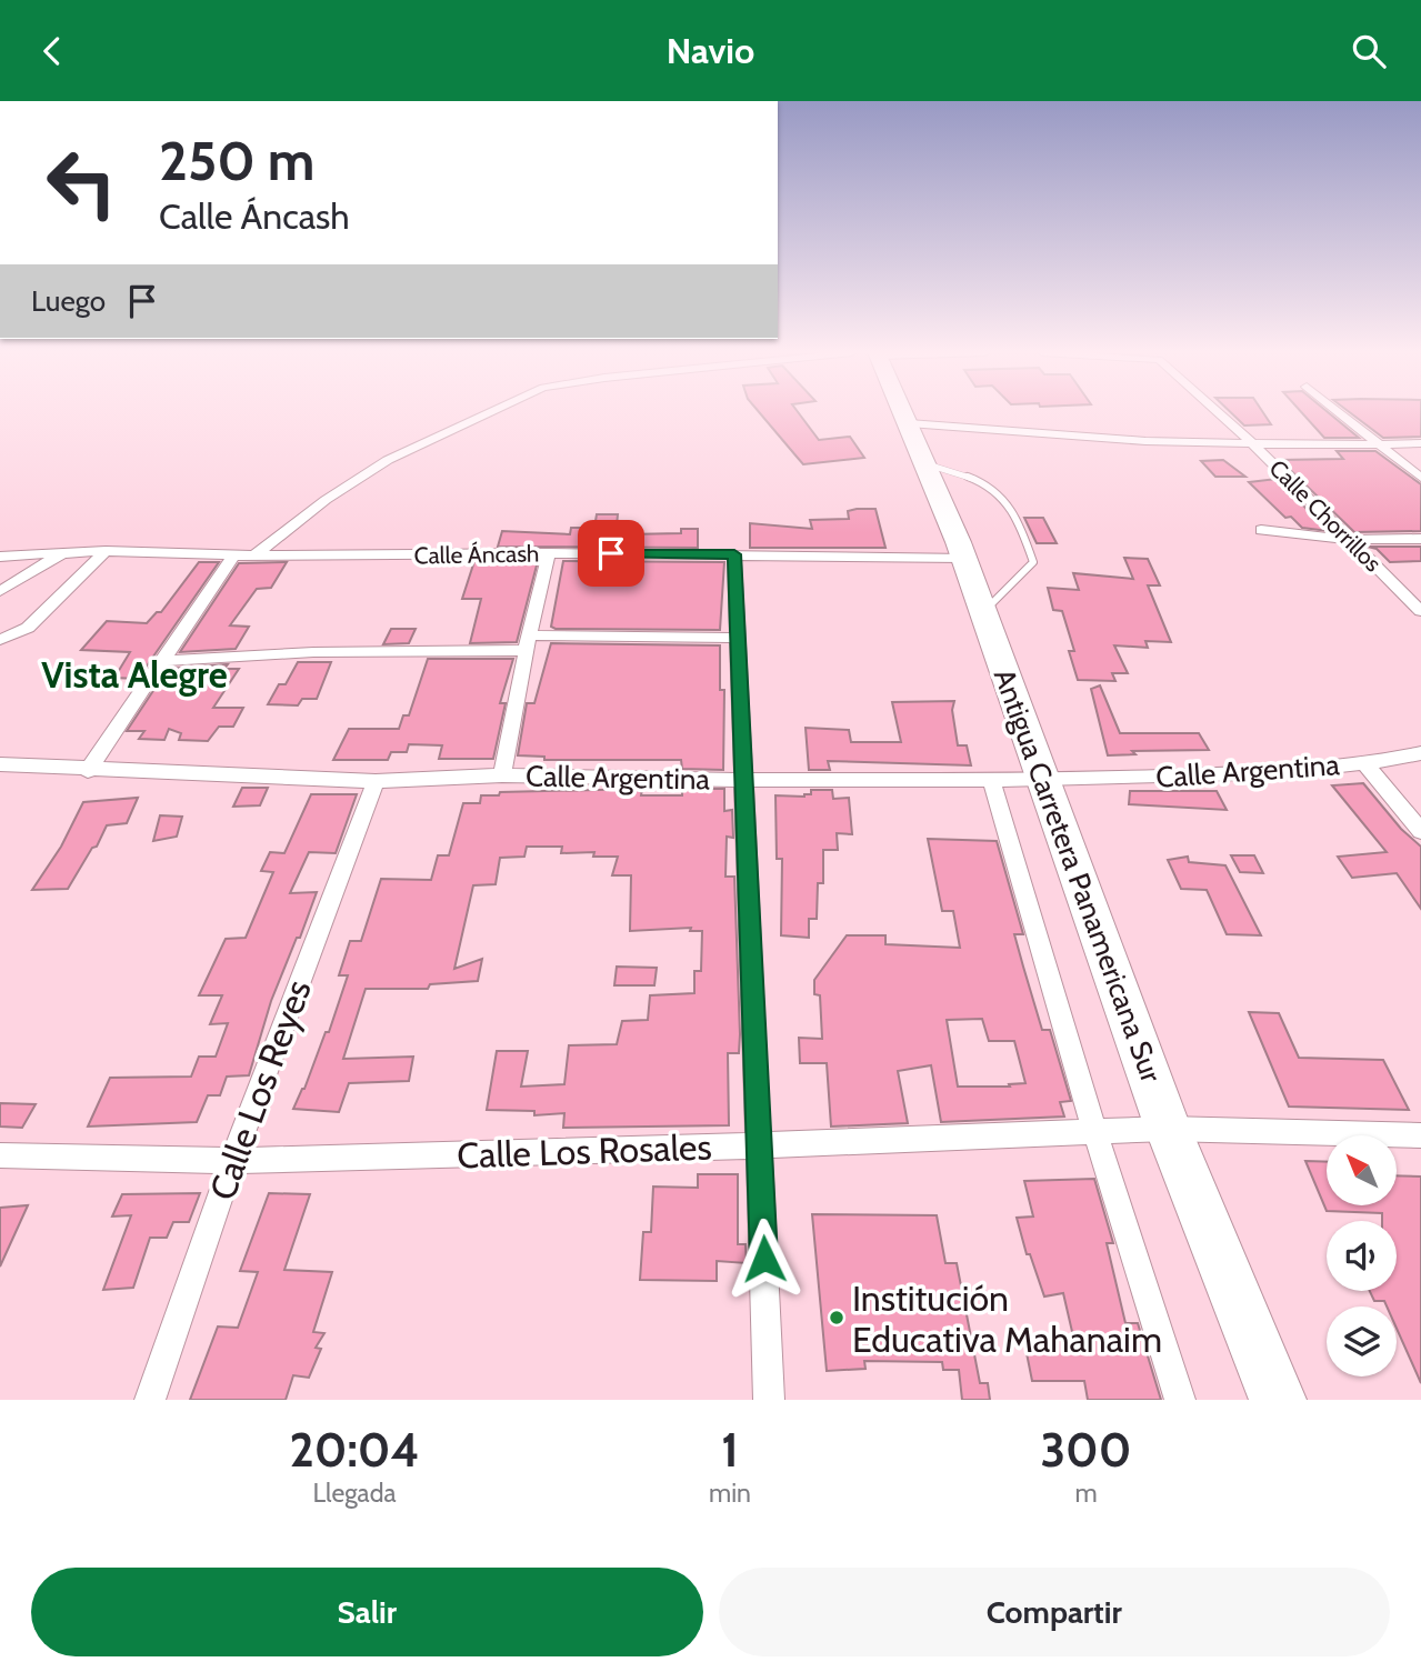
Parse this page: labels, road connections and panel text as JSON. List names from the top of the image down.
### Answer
{
  "streets": {
    "highway": ["Antigua Carretera Panamericana Sur"],
    "street": [
      "Calle Chorrillos",
      "Calle Áncash",
      "Calle Argentina",
      "Calle Los Reyes",
      "Calle Los Rosales"
    ]
  },
  "crossings": [
    ["Calle Áncash", "Antigua Carretera Panamericana Sur"],
    ["Calle Argentina", "Antigua Carretera Panamericana Sur"],
    ["Calle Argentina", "Calle Los Reyes"],
    ["Antigua Carretera Panamericana Sur", "Calle Los Rosales"],
    ["Calle Los Reyes", "Calle Los Rosales"]
  ],
  "districts": ["Vista Alegre"],
  "places": ["Institución Educativa Mahanaim"],
  "north": "top left",
  "page": {
    "header": "Navio",
    "turn": ["250 m", "Calle Áncash"],
    "then": "Luego",
    "eta": [
      "20:04",
      "Llegada",
      "1",
      "min",
      "300",
      "m"
    ],
    "buttons": ["Salir", "Compartir"]
  }
}
